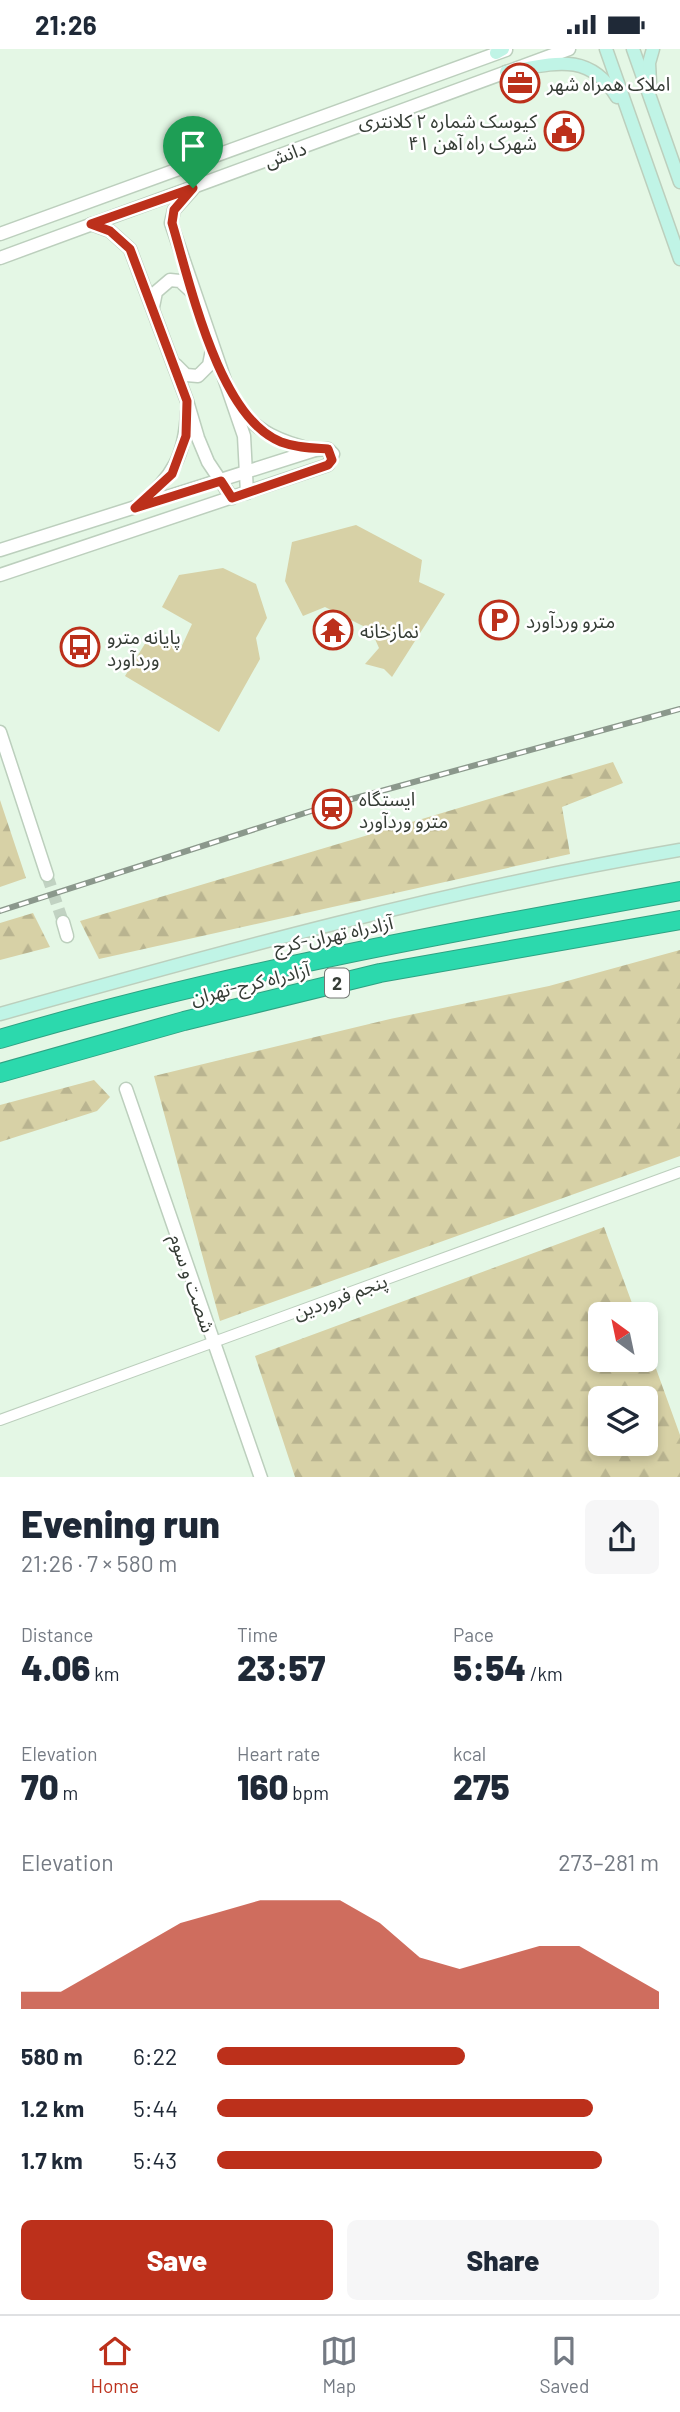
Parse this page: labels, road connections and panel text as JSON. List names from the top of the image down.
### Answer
{
  "streets": {
    "highway": ["آزادراه تهران-کرج", "آزادراه کرج-تهران", "2"],
    "street": ["دانش", "شصت و سوم", "پنجم فروردین"]
  },
  "crossings": [
    ["شصت و سوم", "پنجم فروردین"]
  ],
  "places": {
    "office": ["املاک همراه شهر"],
    "public building": ["کیوسک شماره ۲ کلانتری ۴۱ شهرک راه آهن"],
    "parking": ["مترو وردآورد"],
    "temple": ["نمازخانه"],
    "bus stop": ["پایانه مترو وردآورد"],
    "station": ["ایستگاه مترو وردآورد"]
  },
  "north": "top left",
  "page": {
    "status": "21:26",
    "heading": ["Evening run", "21:26 · 7 × 580 m"],
    "stats": [
      ["Distance", "4.06 km"],
      ["Time", "23:57"],
      ["Pace", "5:54 /km"],
      ["Elevation", "70 m"],
      ["Heart rate", "160 bpm"],
      ["kcal", "275"]
    ],
    "chart": ["Elevation", "273–281 m"],
    "list": [
      {
        "name": "580 m",
        "note": "6:22"
      },
      {
        "name": "1.2 km",
        "note": "5:44"
      },
      {
        "name": "1.7 km",
        "note": "5:43"
      }
    ],
    "buttons": ["Save", "Share"],
    "tabs": ["Home", "Map", "Saved"]
  }
}
